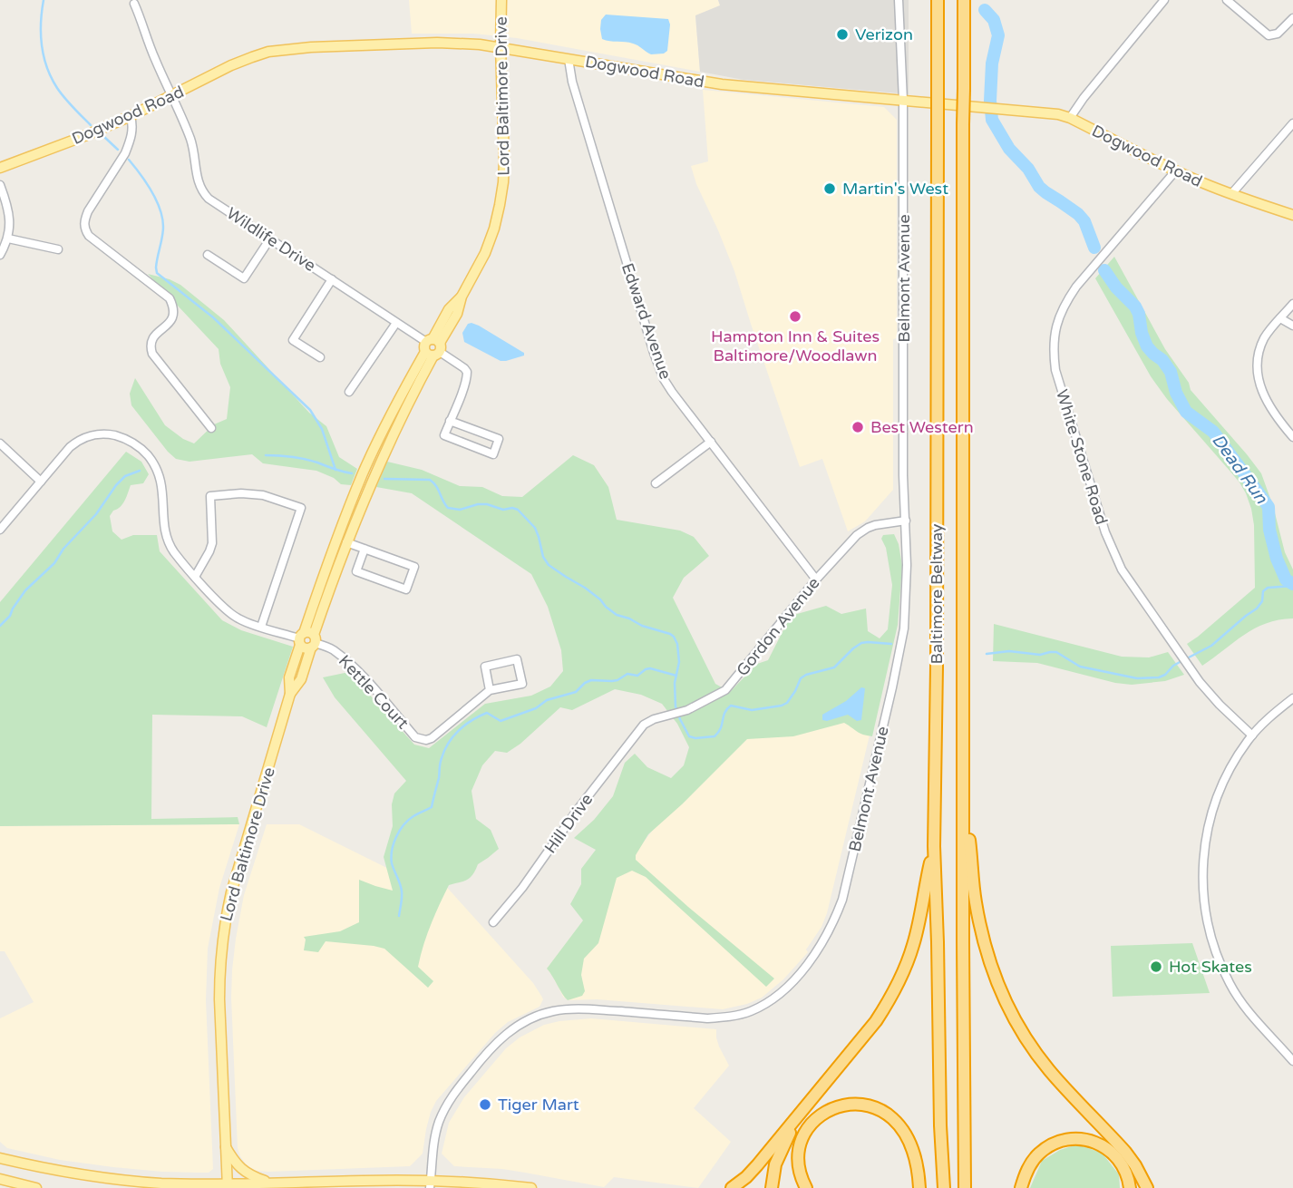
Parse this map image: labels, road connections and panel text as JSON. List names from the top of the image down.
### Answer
{
  "streets": {
    "highway": ["Baltimore Beltway"],
    "main road": ["Dogwood Road", "Lord Baltimore Drive"],
    "street": [
      "Wildlife Drive",
      "Belmont Avenue",
      "Edward Avenue",
      "White Stone Road",
      "Gordon Avenue",
      "Kettle Court",
      "Hill Drive"
    ]
  },
  "crossings": [
    ["Dogwood Road", "Lord Baltimore Drive"],
    ["Dogwood Road", "Wildlife Drive"],
    ["Dogwood Road", "Belmont Avenue"],
    ["Dogwood Road", "Edward Avenue"],
    ["Dogwood Road", "White Stone Road"],
    ["Lord Baltimore Drive", "Wildlife Drive"],
    ["Lord Baltimore Drive", "Kettle Court"],
    ["Belmont Avenue", "Gordon Avenue"],
    ["Edward Avenue", "Gordon Avenue"],
    ["Gordon Avenue", "Hill Drive"]
  ],
  "water": ["Dead Run"],
  "places": [
    "Verizon",
    "Martin's West",
    "Hampton Inn & Suites Baltimore/Woodlawn",
    "Best Western",
    "Hot Skates",
    "Tiger Mart"
  ]
}
